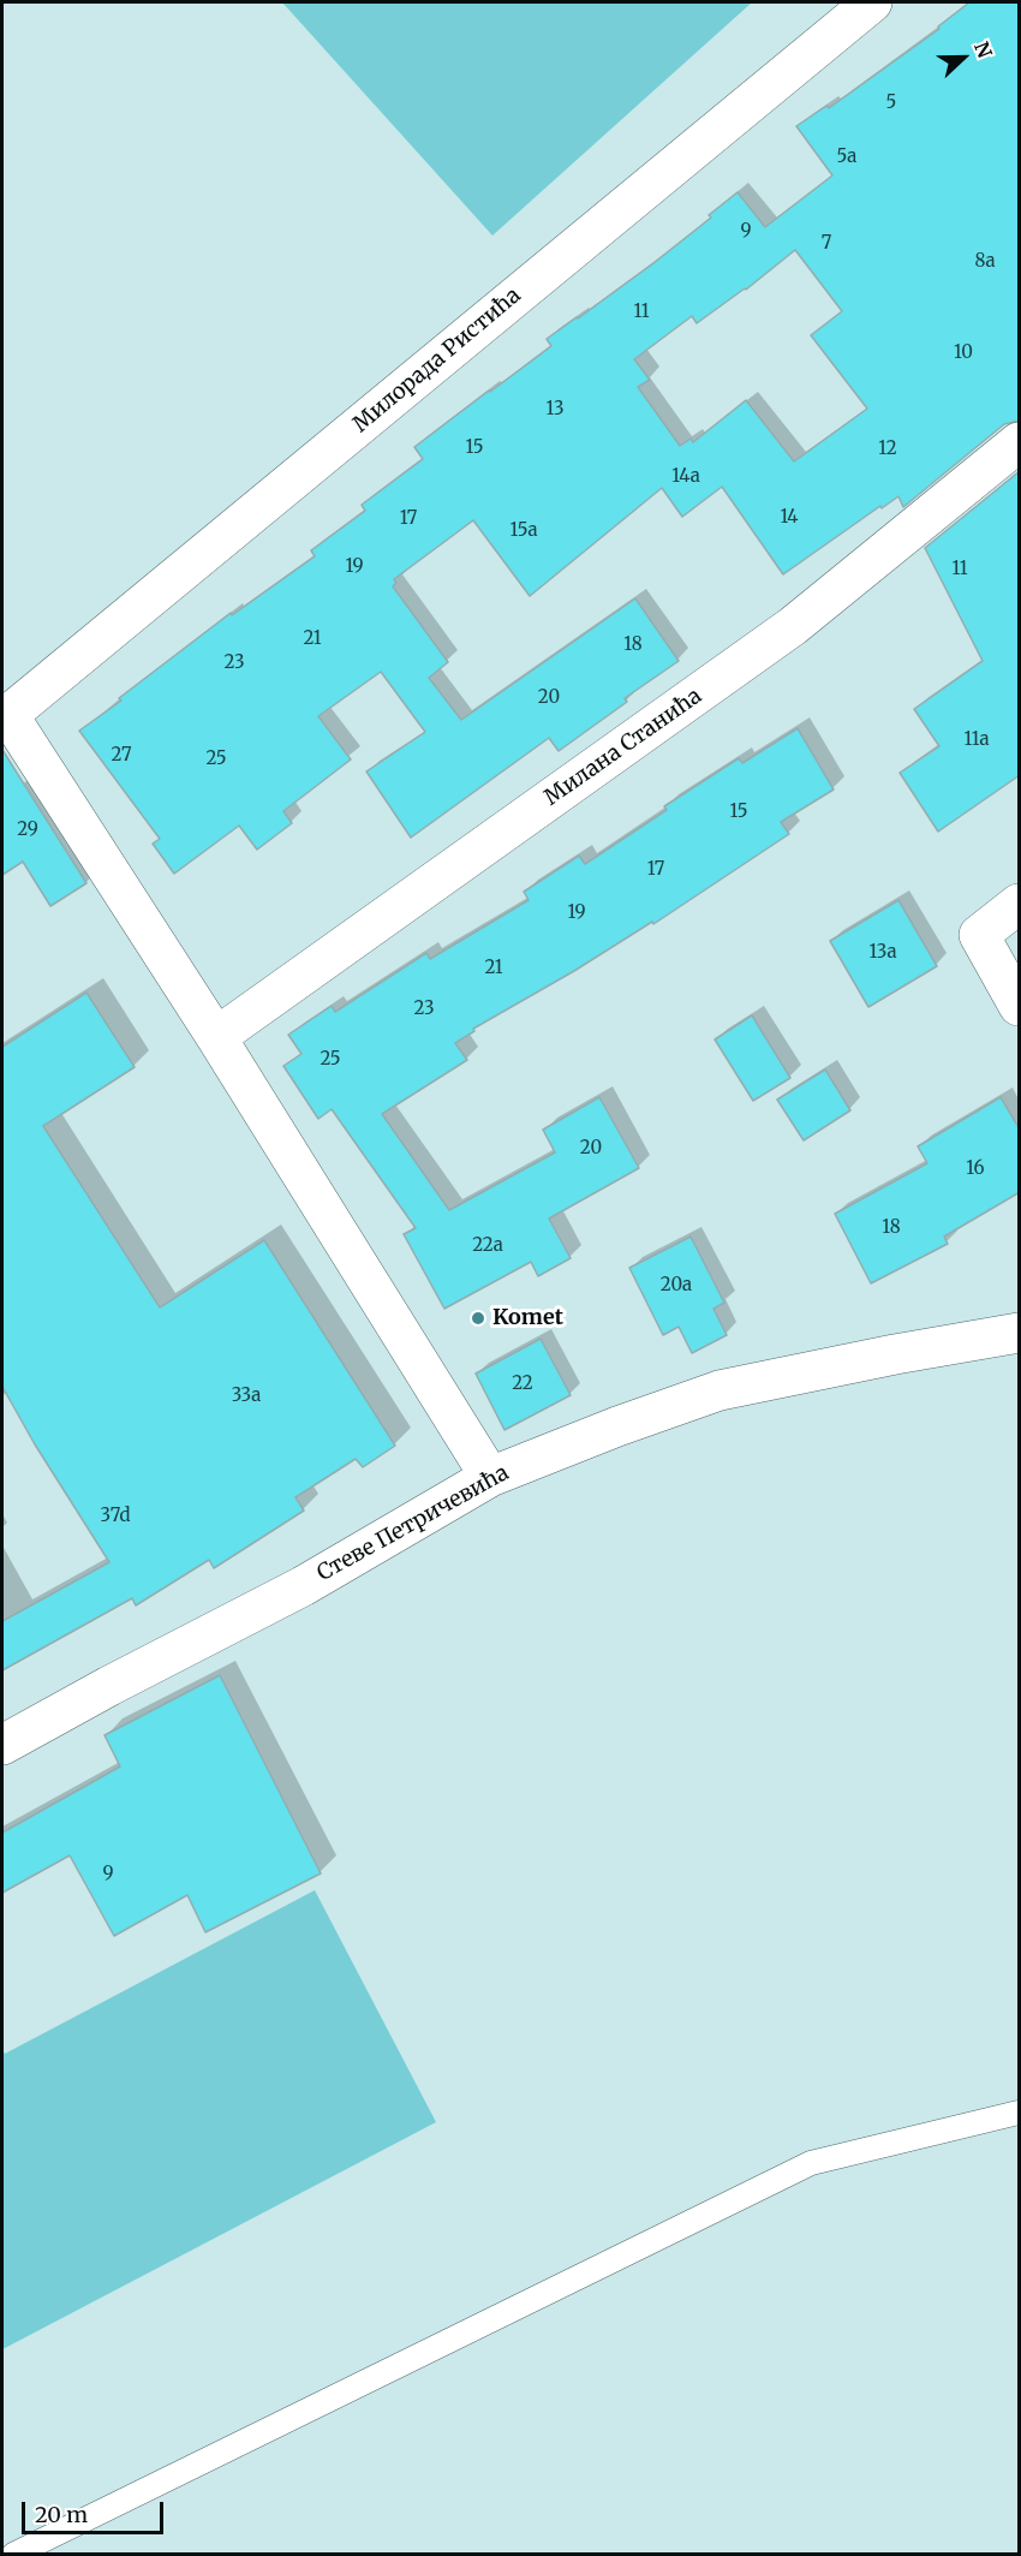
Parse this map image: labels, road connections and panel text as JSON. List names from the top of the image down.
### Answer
{
  "streets": {
    "street": ["Милорада Ристића", "Милана Станића", "Стеве Петричевића"]
  },
  "places": ["Komet"],
  "house_numbers": [
    "5",
    "5a",
    "9",
    "7",
    "8a",
    "11",
    "10",
    "13",
    "15",
    "12",
    "14a",
    "14",
    "17",
    "15a",
    "19",
    "11",
    "21",
    "18",
    "23",
    "20",
    "11a",
    "27",
    "25",
    "15",
    "29",
    "17",
    "19",
    "13a",
    "21",
    "23",
    "25",
    "20",
    "16",
    "18",
    "22a",
    "20a",
    "22",
    "33a",
    "37d",
    "9"
  ],
  "scale_bar": "20 m",
  "north": "right"
}
